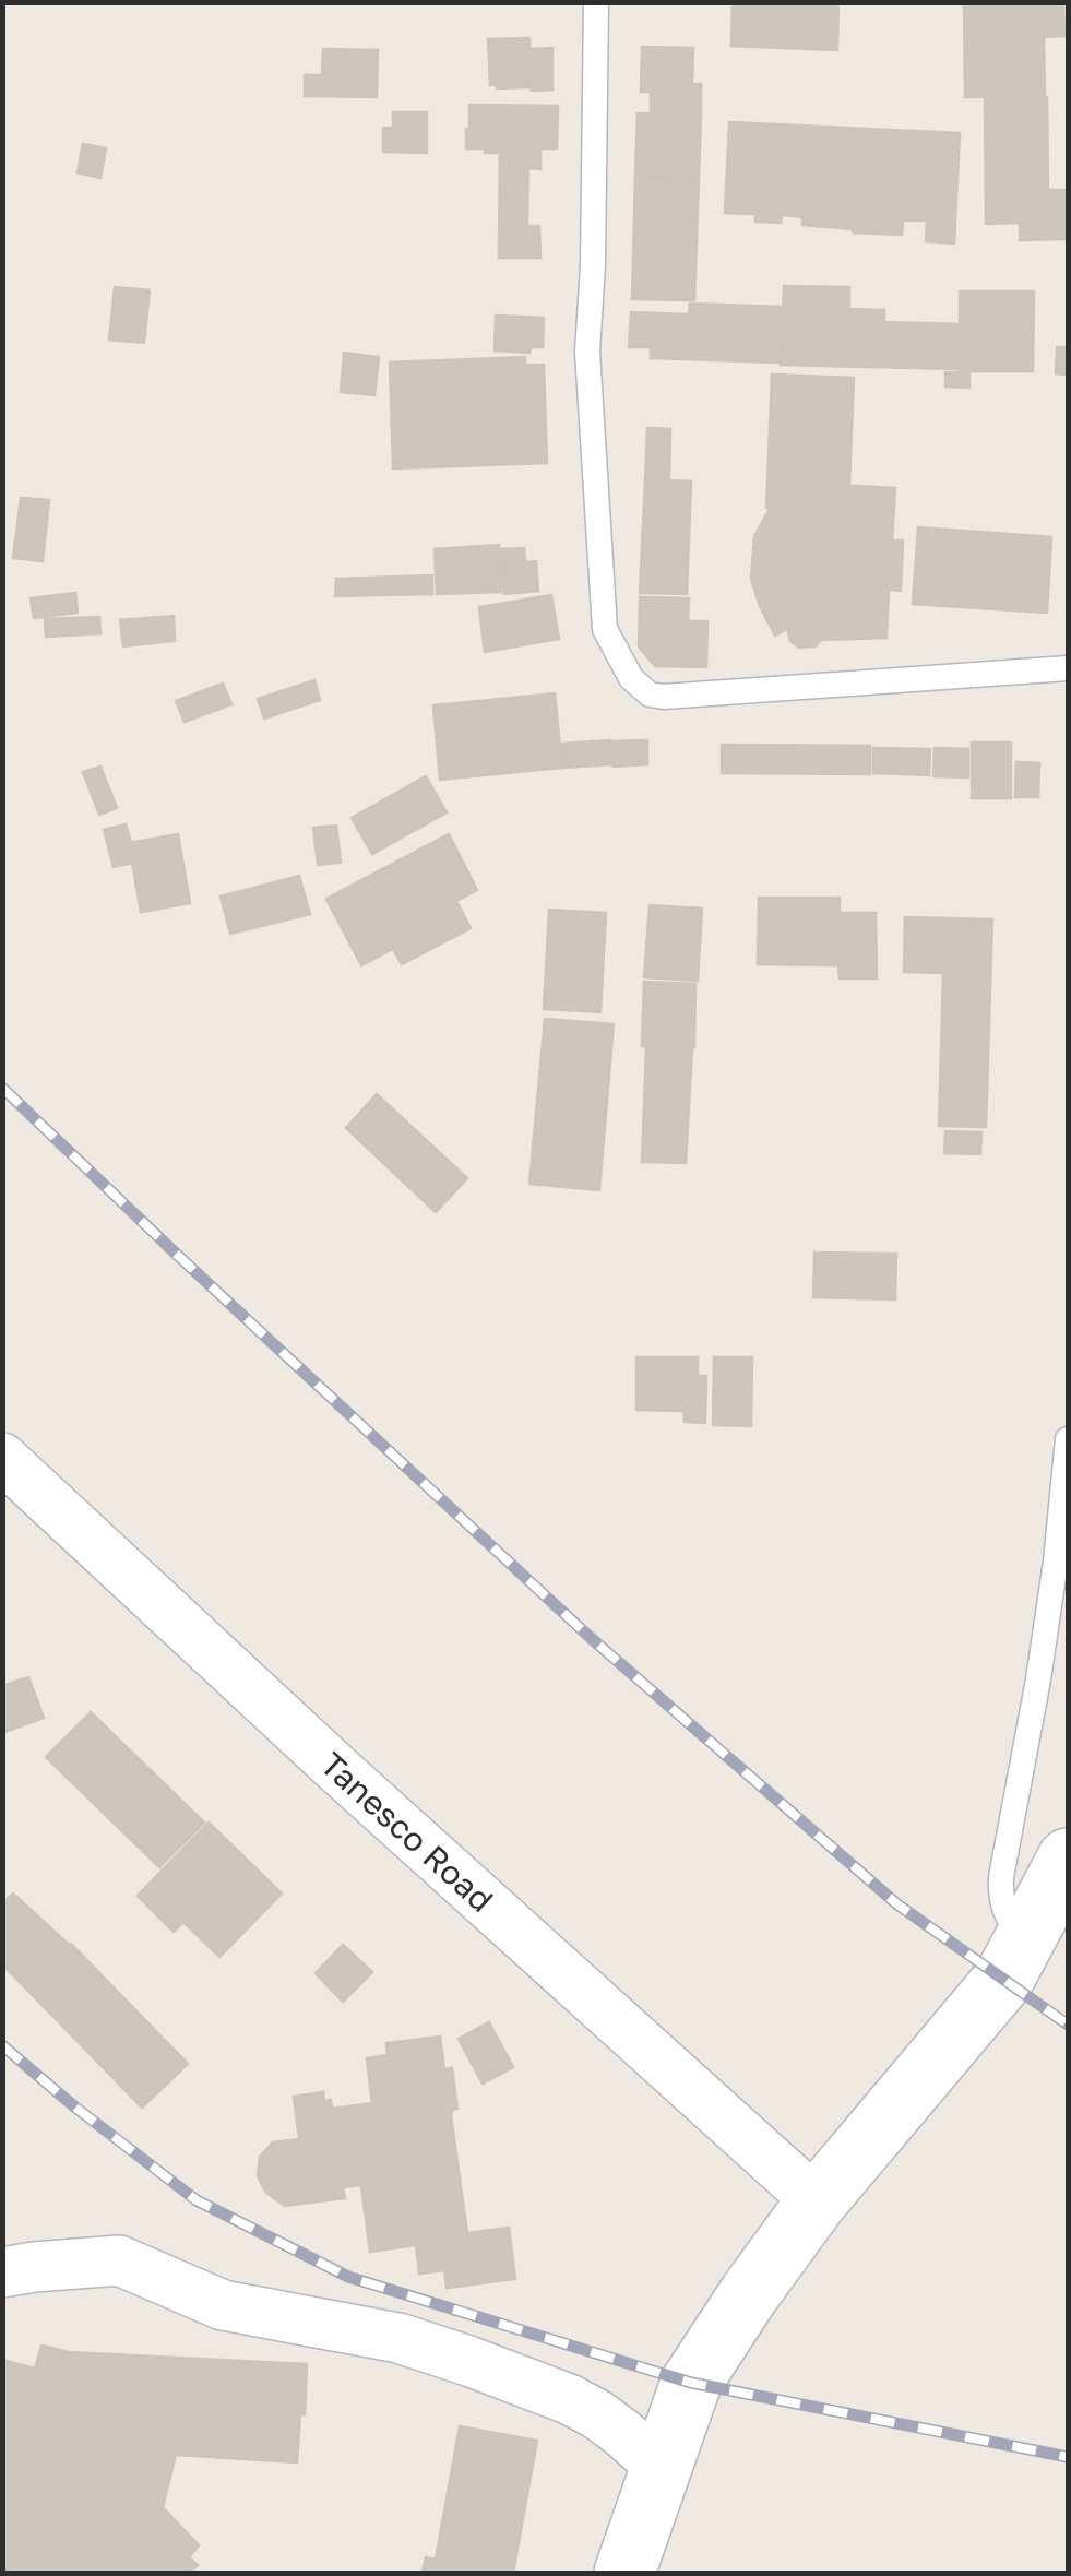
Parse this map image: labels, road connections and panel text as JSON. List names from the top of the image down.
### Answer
{
  "streets": {
    "street": ["Tanesco Road"]
  }
}
